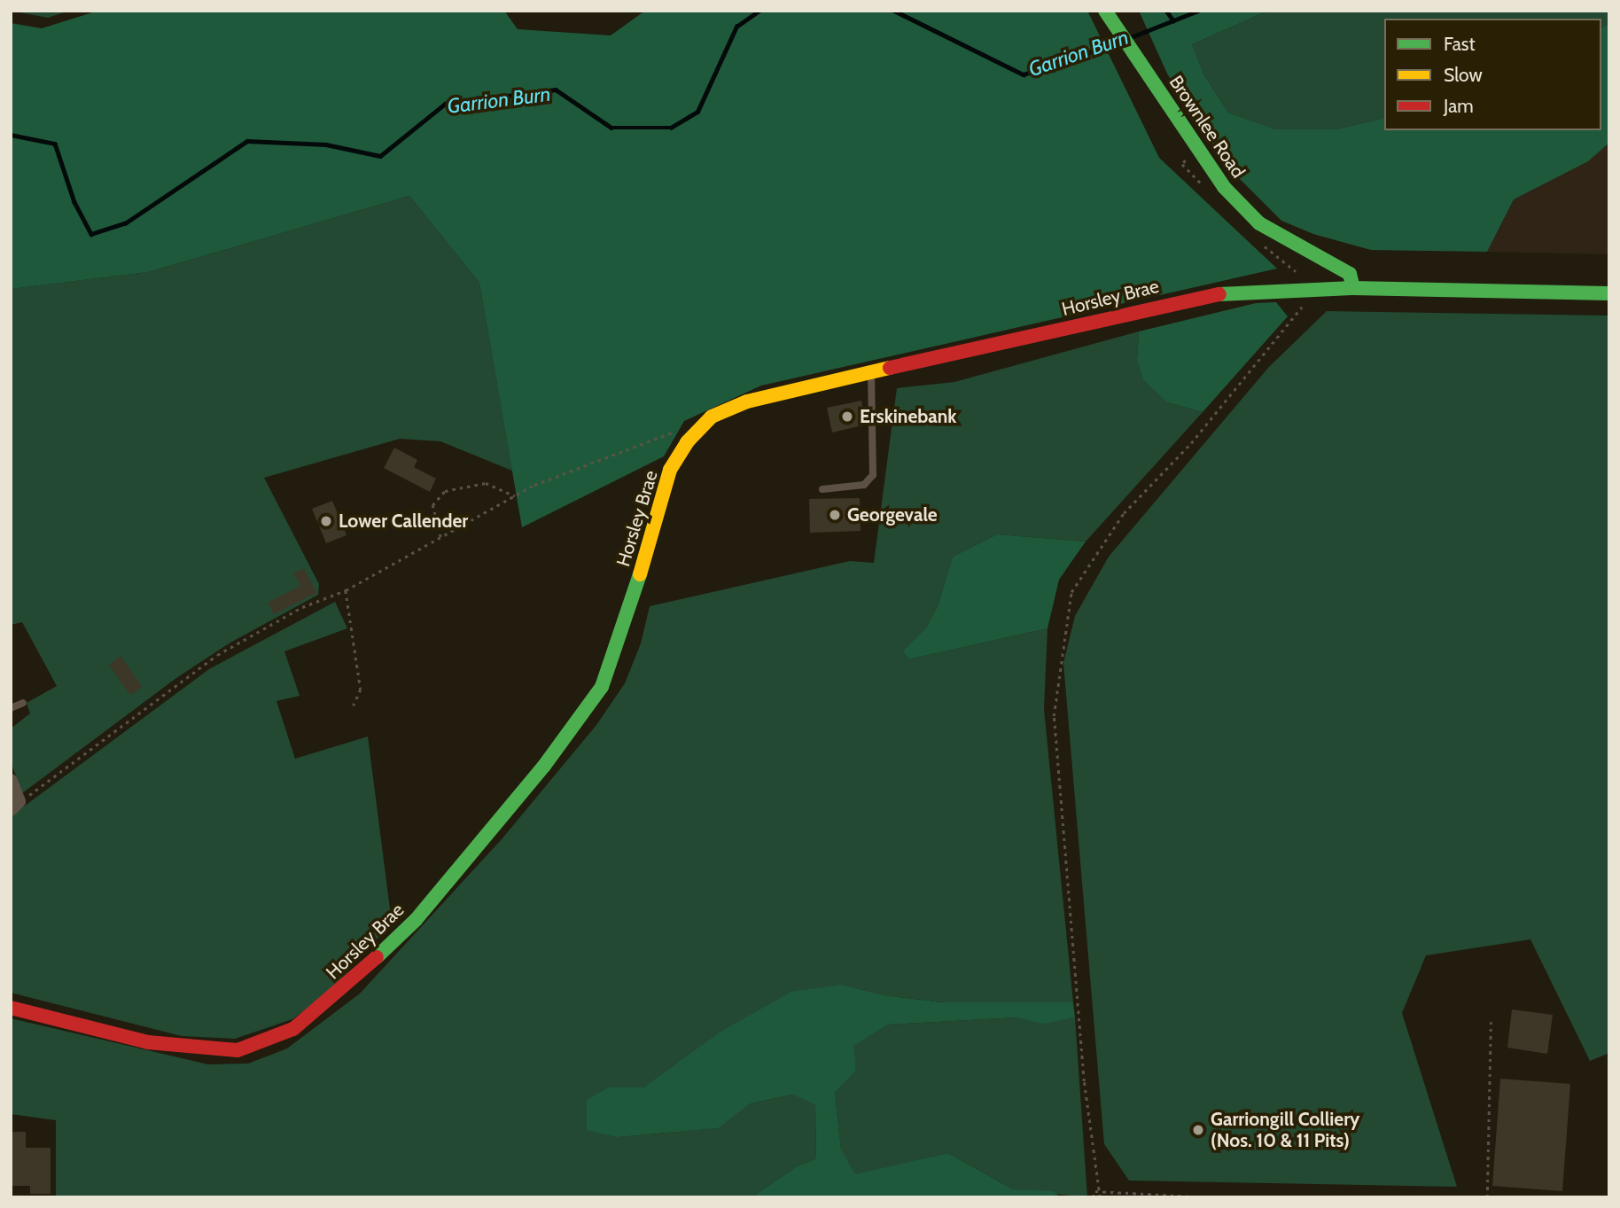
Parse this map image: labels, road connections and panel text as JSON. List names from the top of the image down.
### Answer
{
  "streets": {
    "main road": ["Brownlee Road", "Horsley Brae"]
  },
  "crossings": [
    ["Brownlee Road", "Horsley Brae"]
  ],
  "water": ["Garrion Burn"],
  "places": [
    "Erskinebank",
    "Georgevale",
    "Lower Callender",
    "Garriongill Colliery (Nos. 10 & 11 Pits)"
  ],
  "legend": ["Fast", "Slow", "Jam"]
}
